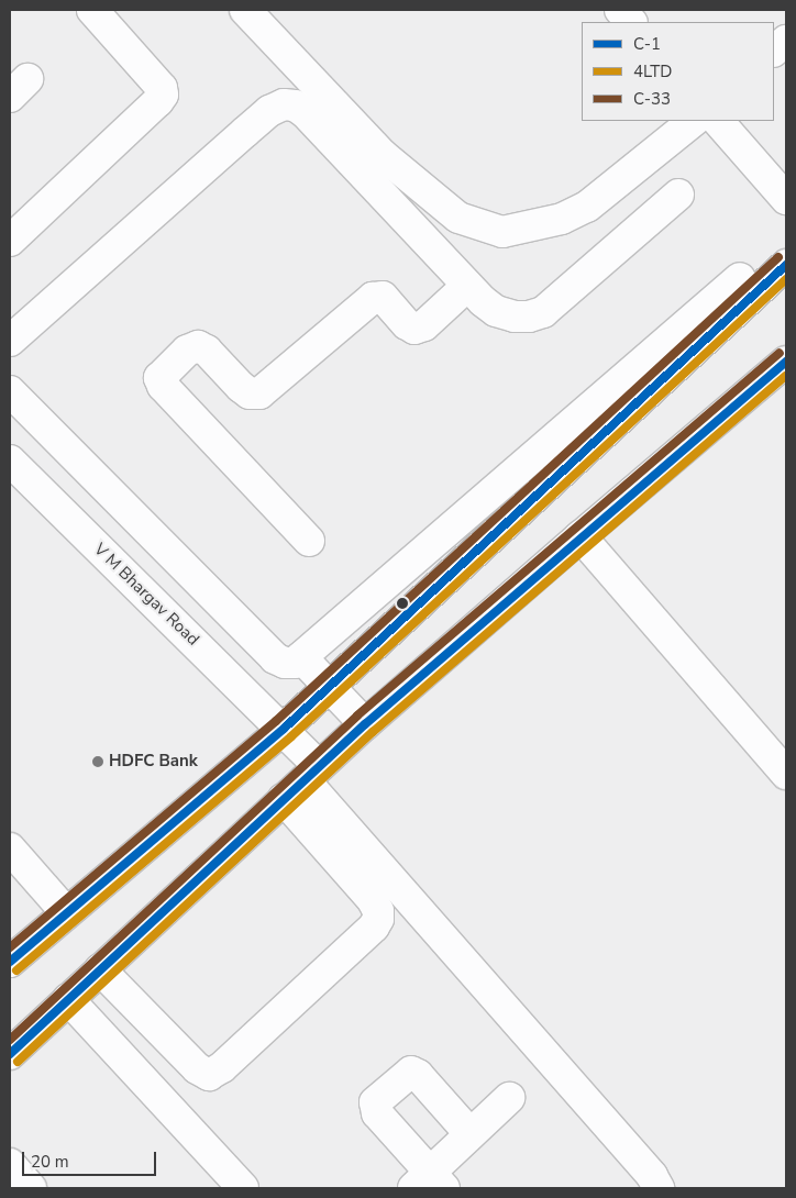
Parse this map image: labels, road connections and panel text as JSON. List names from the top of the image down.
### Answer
{
  "streets": {
    "street": ["V M Bhargav Road"]
  },
  "places": ["HDFC Bank"],
  "lines": ["transit line C-33", "transit line C-1", "transit line 4LTD"],
  "legend": ["C-1", "4LTD", "C-33"],
  "scale_bar": "20 m"
}
